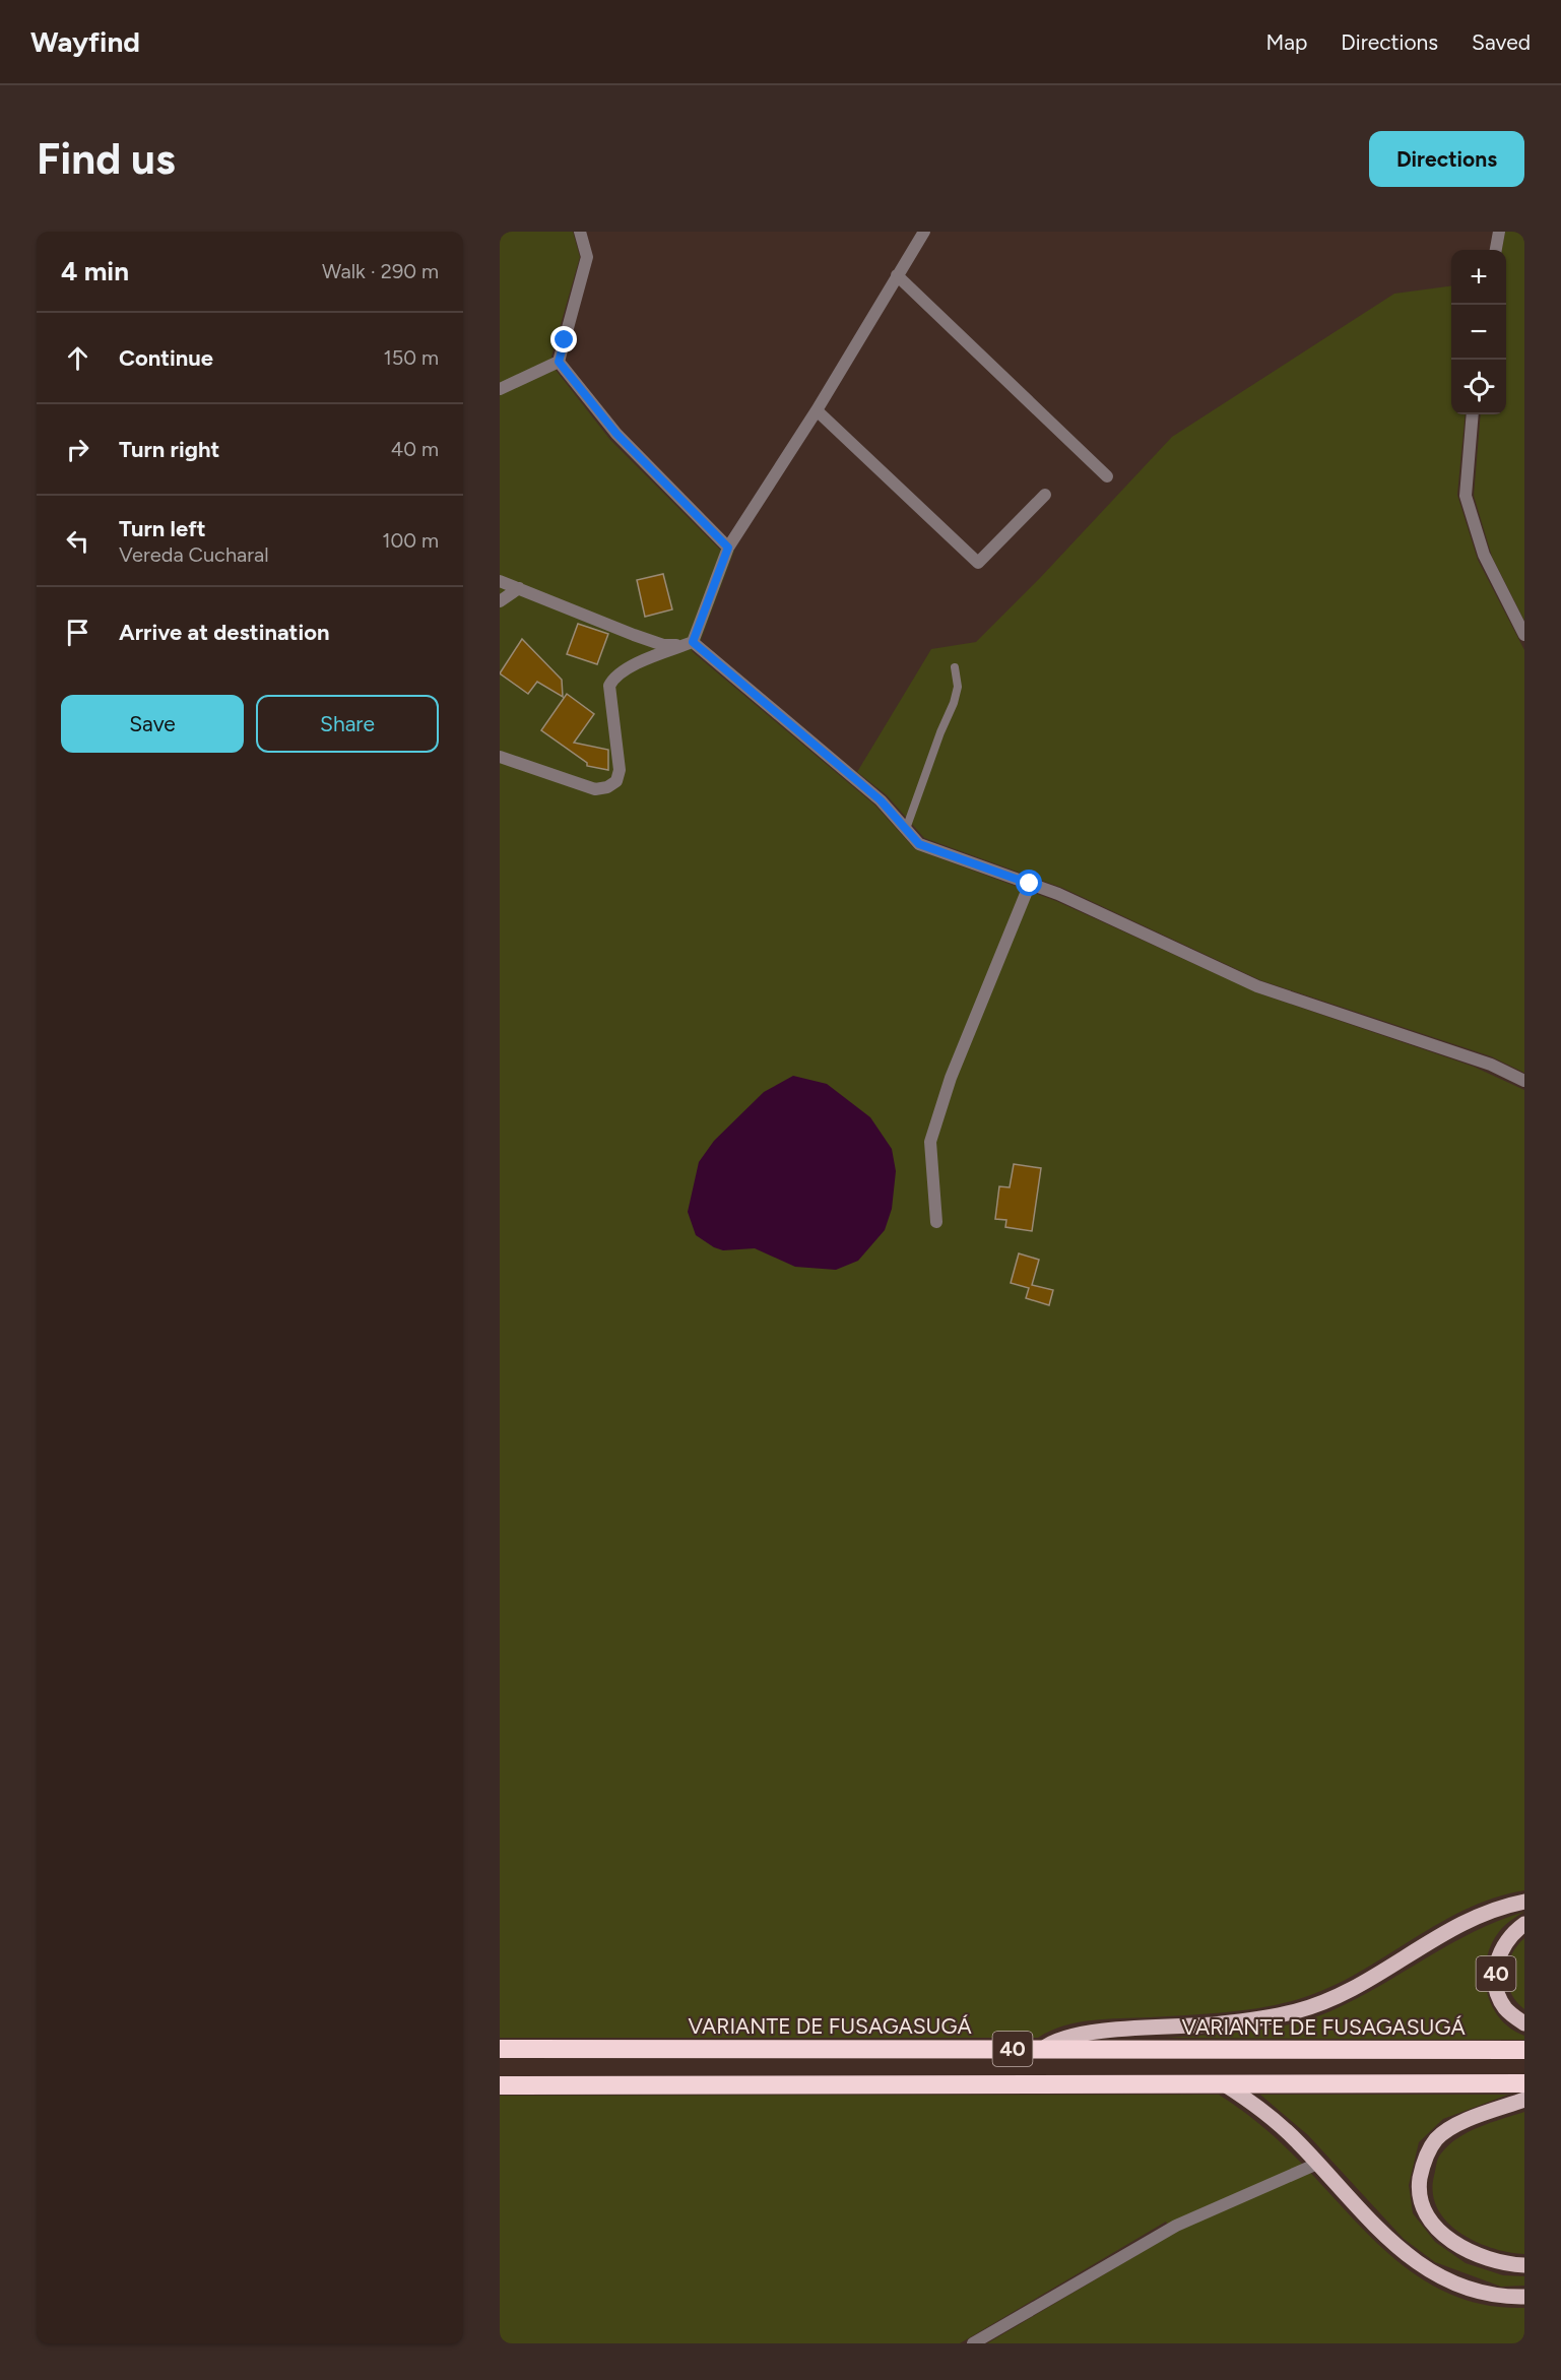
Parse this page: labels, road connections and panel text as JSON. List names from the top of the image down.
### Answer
{
  "streets": {
    "highway": ["40", "VARIANTE DE FUSAGASUGÁ"]
  },
  "crossings": [
    ["40", "VARIANTE DE FUSAGASUGÁ"]
  ],
  "page": {
    "header": "Wayfind",
    "nav": ["Map", "Directions", "Saved"],
    "buttons": [
      "Directions",
      ["Save", "Share"]
    ],
    "title": "Find us",
    "heading": ["4 min", "Walk · 290 m"],
    "map_buttons": ["+", "−"],
    "list": [
      ["Continue", "150 m"],
      ["Turn right", "40 m"],
      ["Turn left", "Vereda Cucharal", "100 m"],
      "Arrive at destination"
    ]
  }
}
